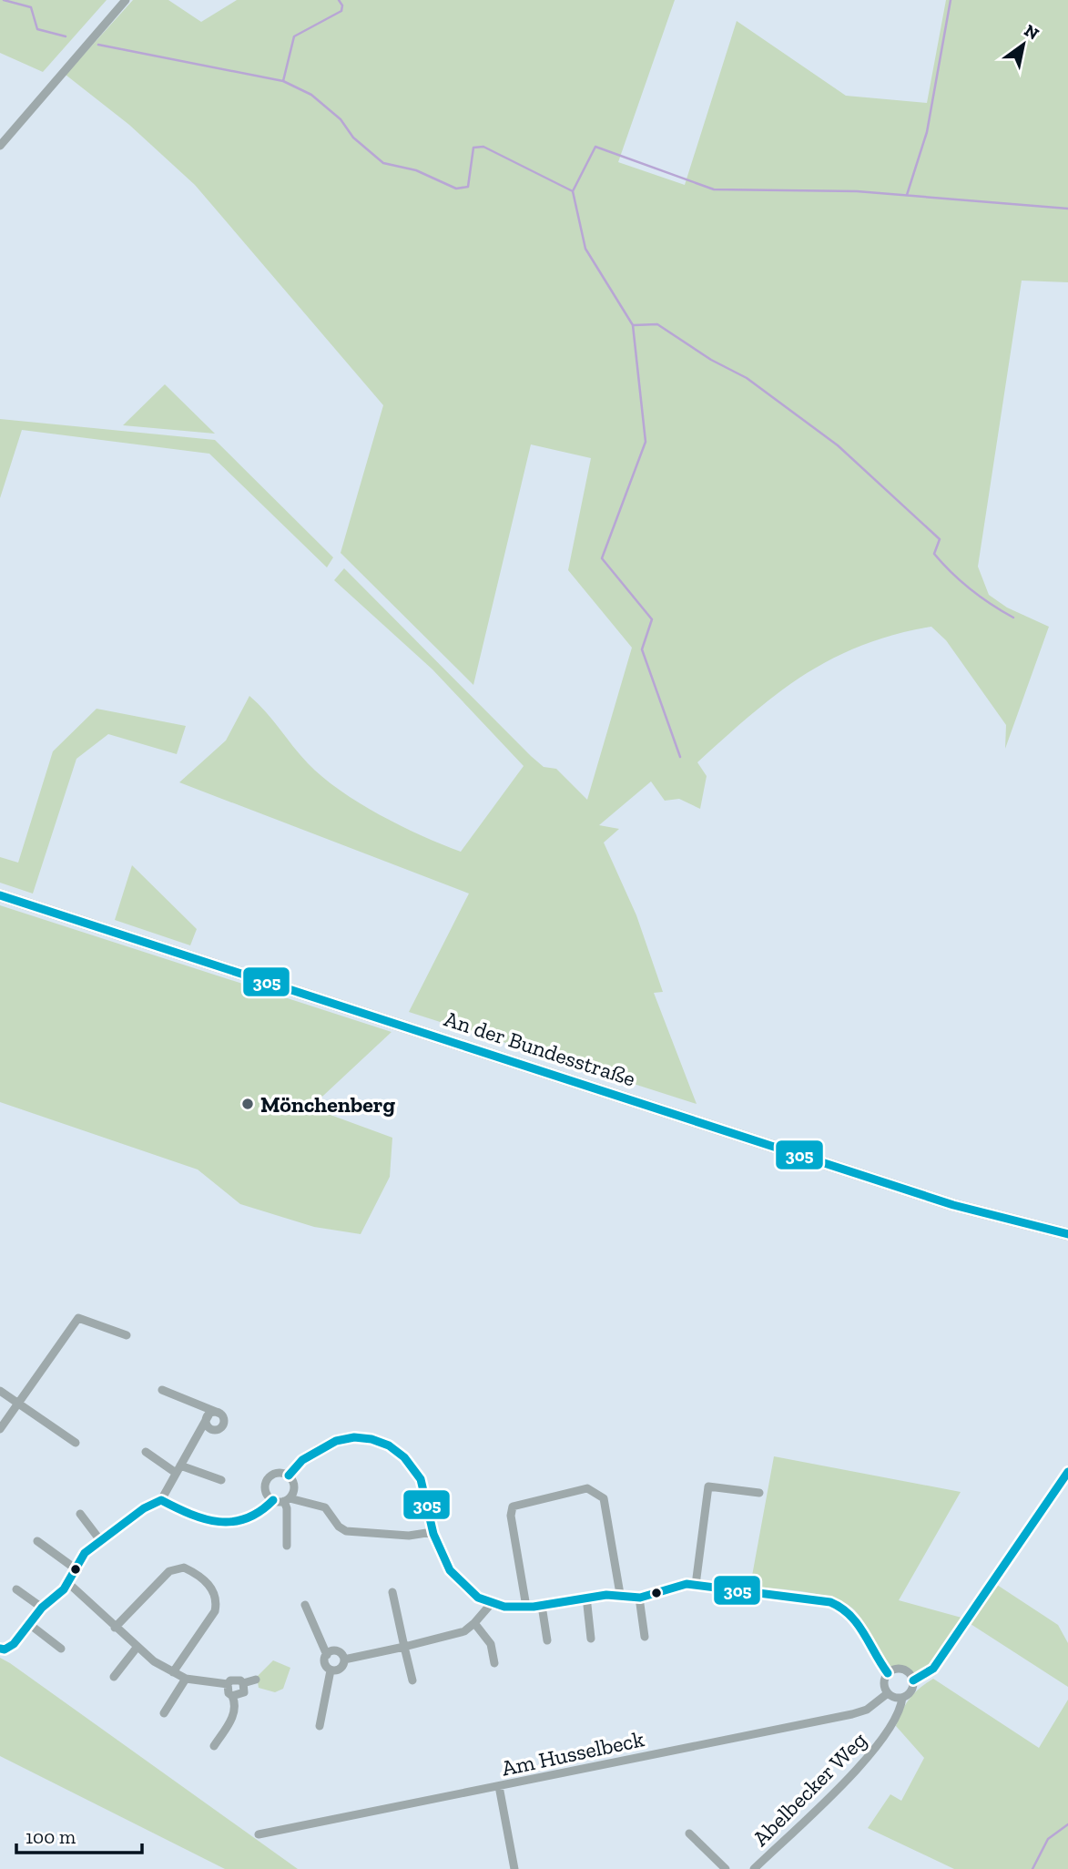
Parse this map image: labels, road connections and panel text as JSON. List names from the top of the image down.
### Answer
{
  "streets": {
    "main road": ["An der Bundesstraße"],
    "street": ["Am Husselbeck", "Abelbecker Weg"]
  },
  "crossings": [
    ["Am Husselbeck", "Abelbecker Weg"]
  ],
  "places": ["Mönchenberg"],
  "lines": ["transit line 305"],
  "scale_bar": "100 m",
  "north": "top right"
}
